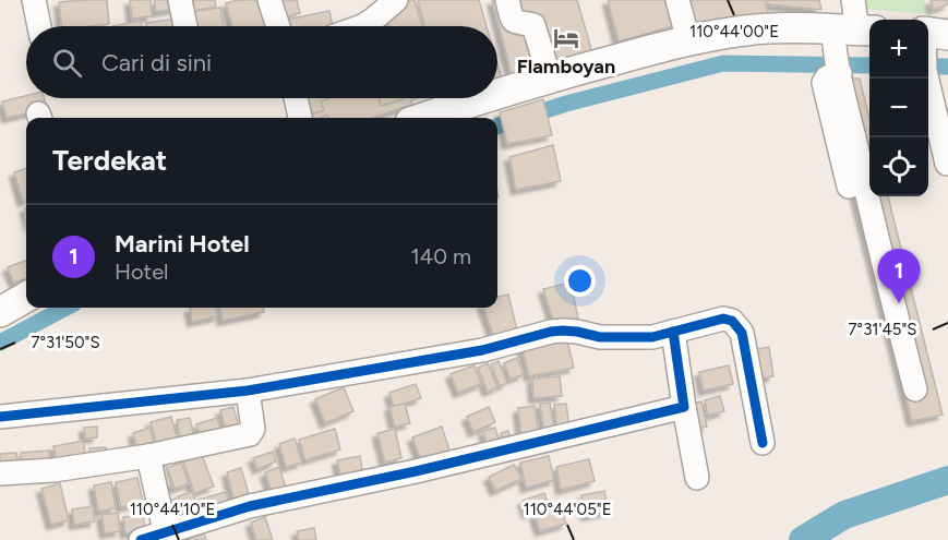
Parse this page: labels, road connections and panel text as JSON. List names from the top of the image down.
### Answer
{
  "places": {
    "hotel": ["Flamboyan"]
  },
  "page": {
    "map_buttons": ["+", "−"],
    "search": "Cari di sini",
    "heading": "Terdekat",
    "list": [
      {
        "mark": "1",
        "name": "Marini Hotel",
        "note": "Hotel",
        "value": "140 m"
      }
    ],
    "pins": "1"
  },
  "coordinates": [
    "110°44'00\"E",
    "7°31'45\"S",
    "7°31'50\"S",
    "110°44'10\"E",
    "110°44'05\"E"
  ]
}
